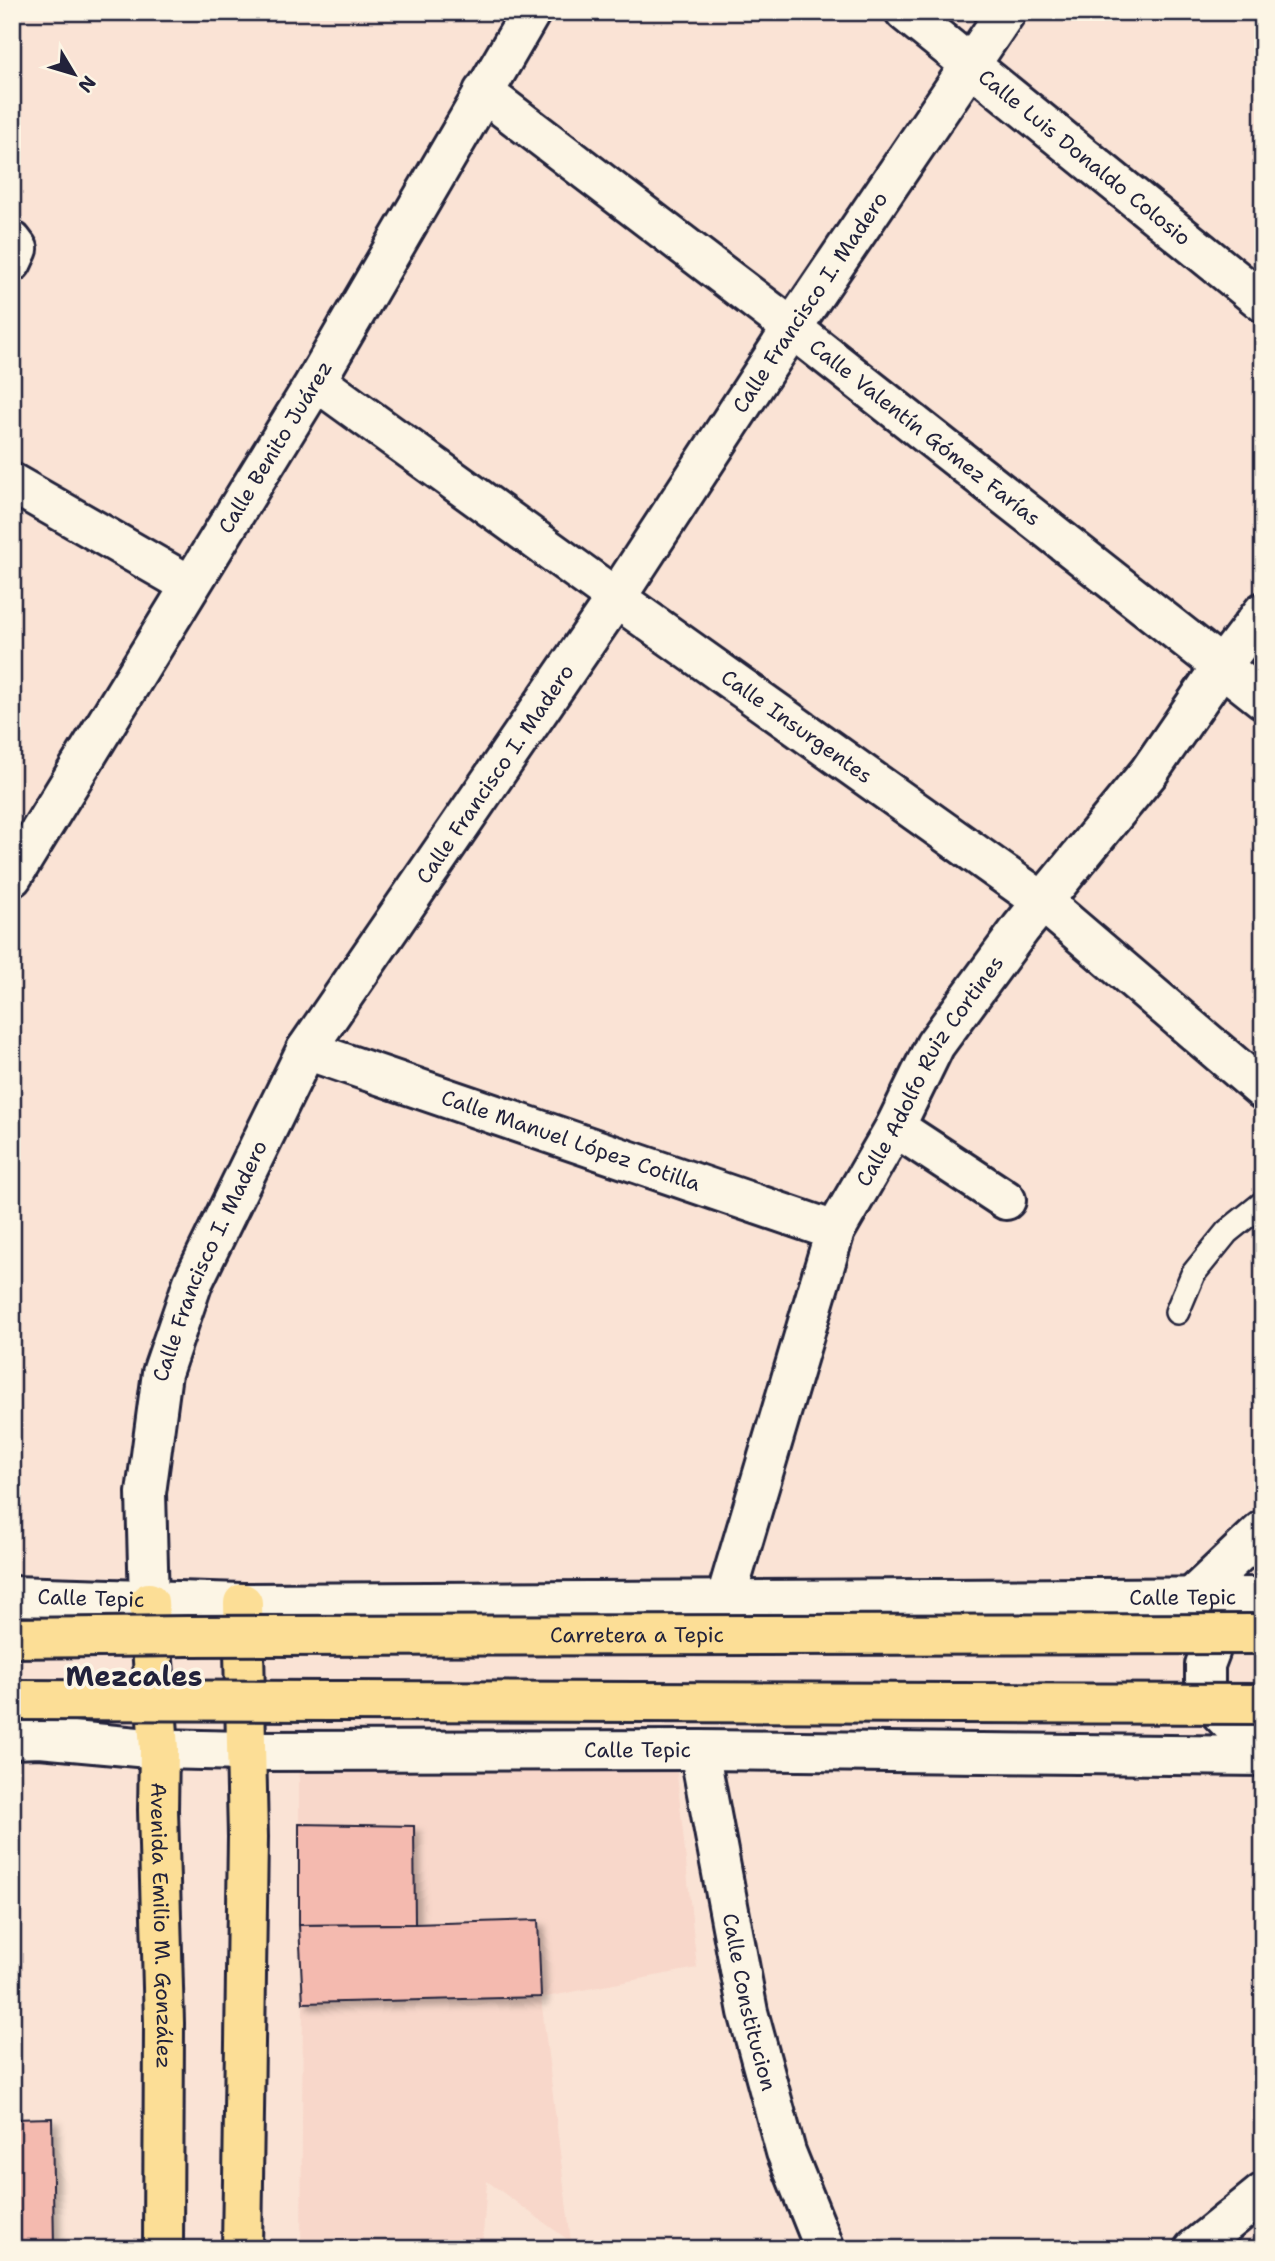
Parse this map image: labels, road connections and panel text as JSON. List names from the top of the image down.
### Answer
{
  "streets": {
    "main road": ["Carretera a Tepic", "Avenida Emilio M. González"],
    "street": [
      "Calle Luis Donaldo Colosio",
      "Calle Francisco I. Madero",
      "Calle Valentín Gómez Farías",
      "Calle Benito Juárez",
      "Calle Insurgentes",
      "Calle Adolfo Ruiz Cortines",
      "Calle Manuel López Cotilla",
      "Calle Tepic",
      "Calle Constitucion"
    ]
  },
  "crossings": [
    ["Calle Luis Donaldo Colosio", "Calle Francisco I. Madero"],
    ["Calle Francisco I. Madero", "Calle Valentín Gómez Farías"],
    ["Calle Francisco I. Madero", "Calle Insurgentes"],
    ["Calle Francisco I. Madero", "Calle Manuel López Cotilla"],
    ["Calle Francisco I. Madero", "Calle Tepic"],
    ["Calle Francisco I. Madero", "Avenida Emilio M. González"],
    ["Calle Valentín Gómez Farías", "Calle Benito Juárez"],
    ["Calle Valentín Gómez Farías", "Calle Adolfo Ruiz Cortines"],
    ["Calle Benito Juárez", "Calle Insurgentes"],
    ["Calle Insurgentes", "Calle Adolfo Ruiz Cortines"],
    ["Calle Adolfo Ruiz Cortines", "Calle Manuel López Cotilla"],
    ["Calle Adolfo Ruiz Cortines", "Calle Tepic"],
    ["Calle Tepic", "Avenida Emilio M. González"],
    ["Calle Tepic", "Calle Constitucion"]
  ],
  "districts": ["Mezcales"],
  "north": "bottom right"
}
